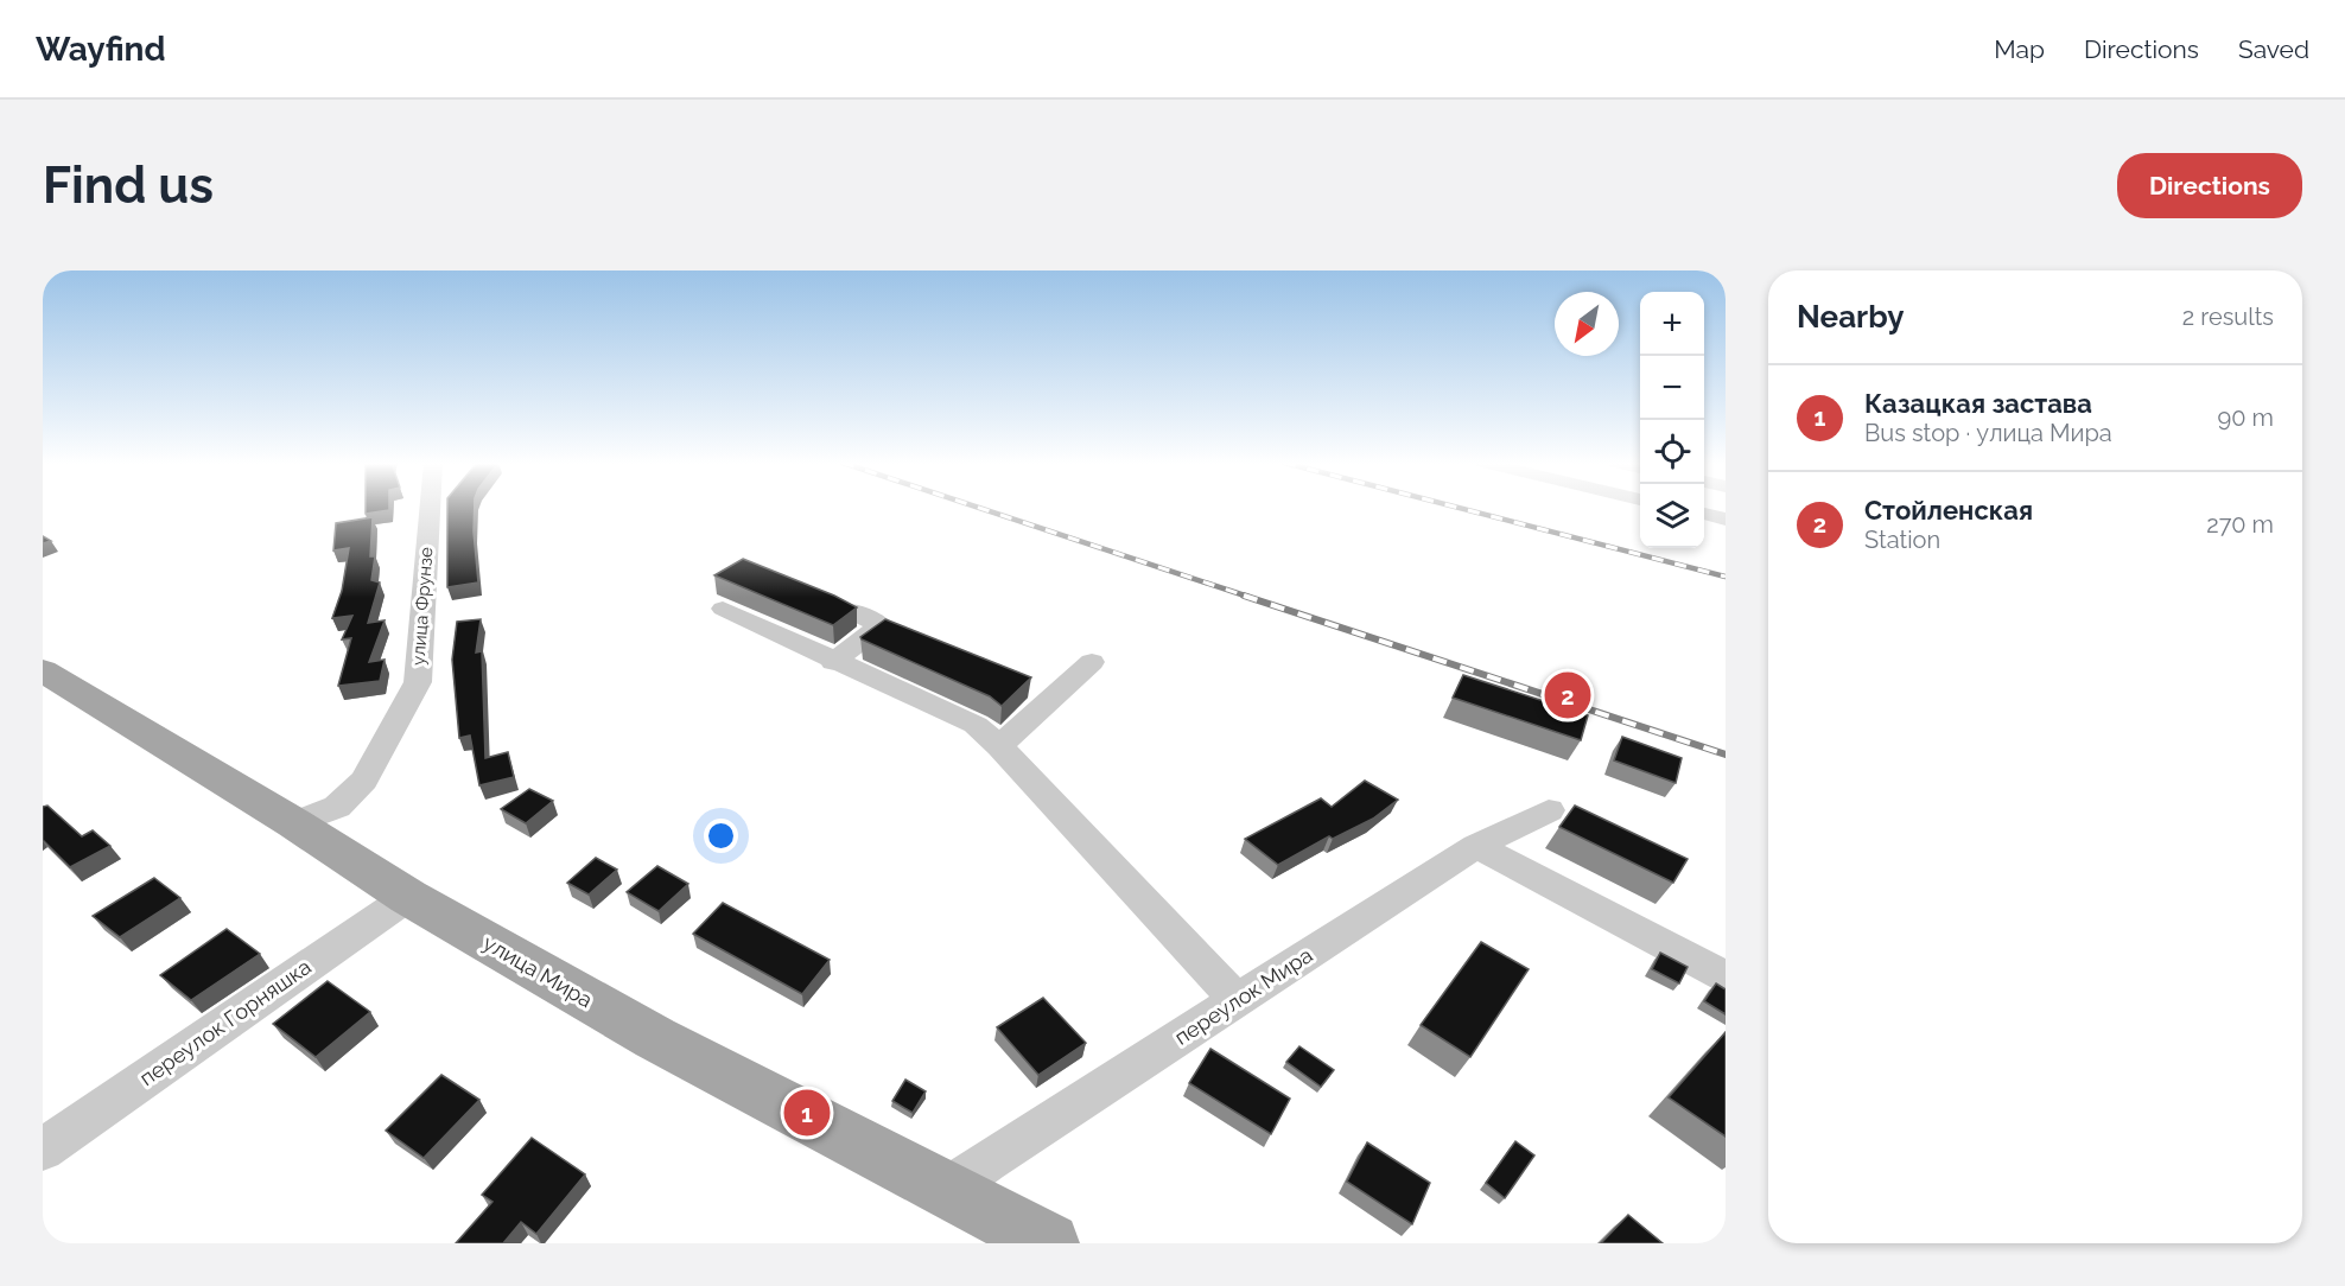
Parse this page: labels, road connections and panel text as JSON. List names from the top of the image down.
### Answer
{
  "streets": {
    "main road": ["улица Мира"],
    "street": ["улица Фрунзе", "переулок Мира", "переулок Горняшка"]
  },
  "crossings": [
    ["улица Фрунзе", "улица Мира"],
    ["улица Мира", "переулок Мира"],
    ["улица Мира", "переулок Горняшка"]
  ],
  "north": "bottom left",
  "page": {
    "header": "Wayfind",
    "nav": ["Map", "Directions", "Saved"],
    "buttons": "Directions",
    "title": "Find us",
    "heading": ["Nearby", "2 results"],
    "map_buttons": ["+", "−"],
    "list": [
      {
        "mark": "1",
        "name": "Казацкая застава",
        "note": "Bus stop · улица Мира",
        "value": "90 m"
      },
      {
        "mark": "2",
        "name": "Стойленская",
        "note": "Station",
        "value": "270 m"
      }
    ],
    "pins": ["2", "1"]
  }
}
